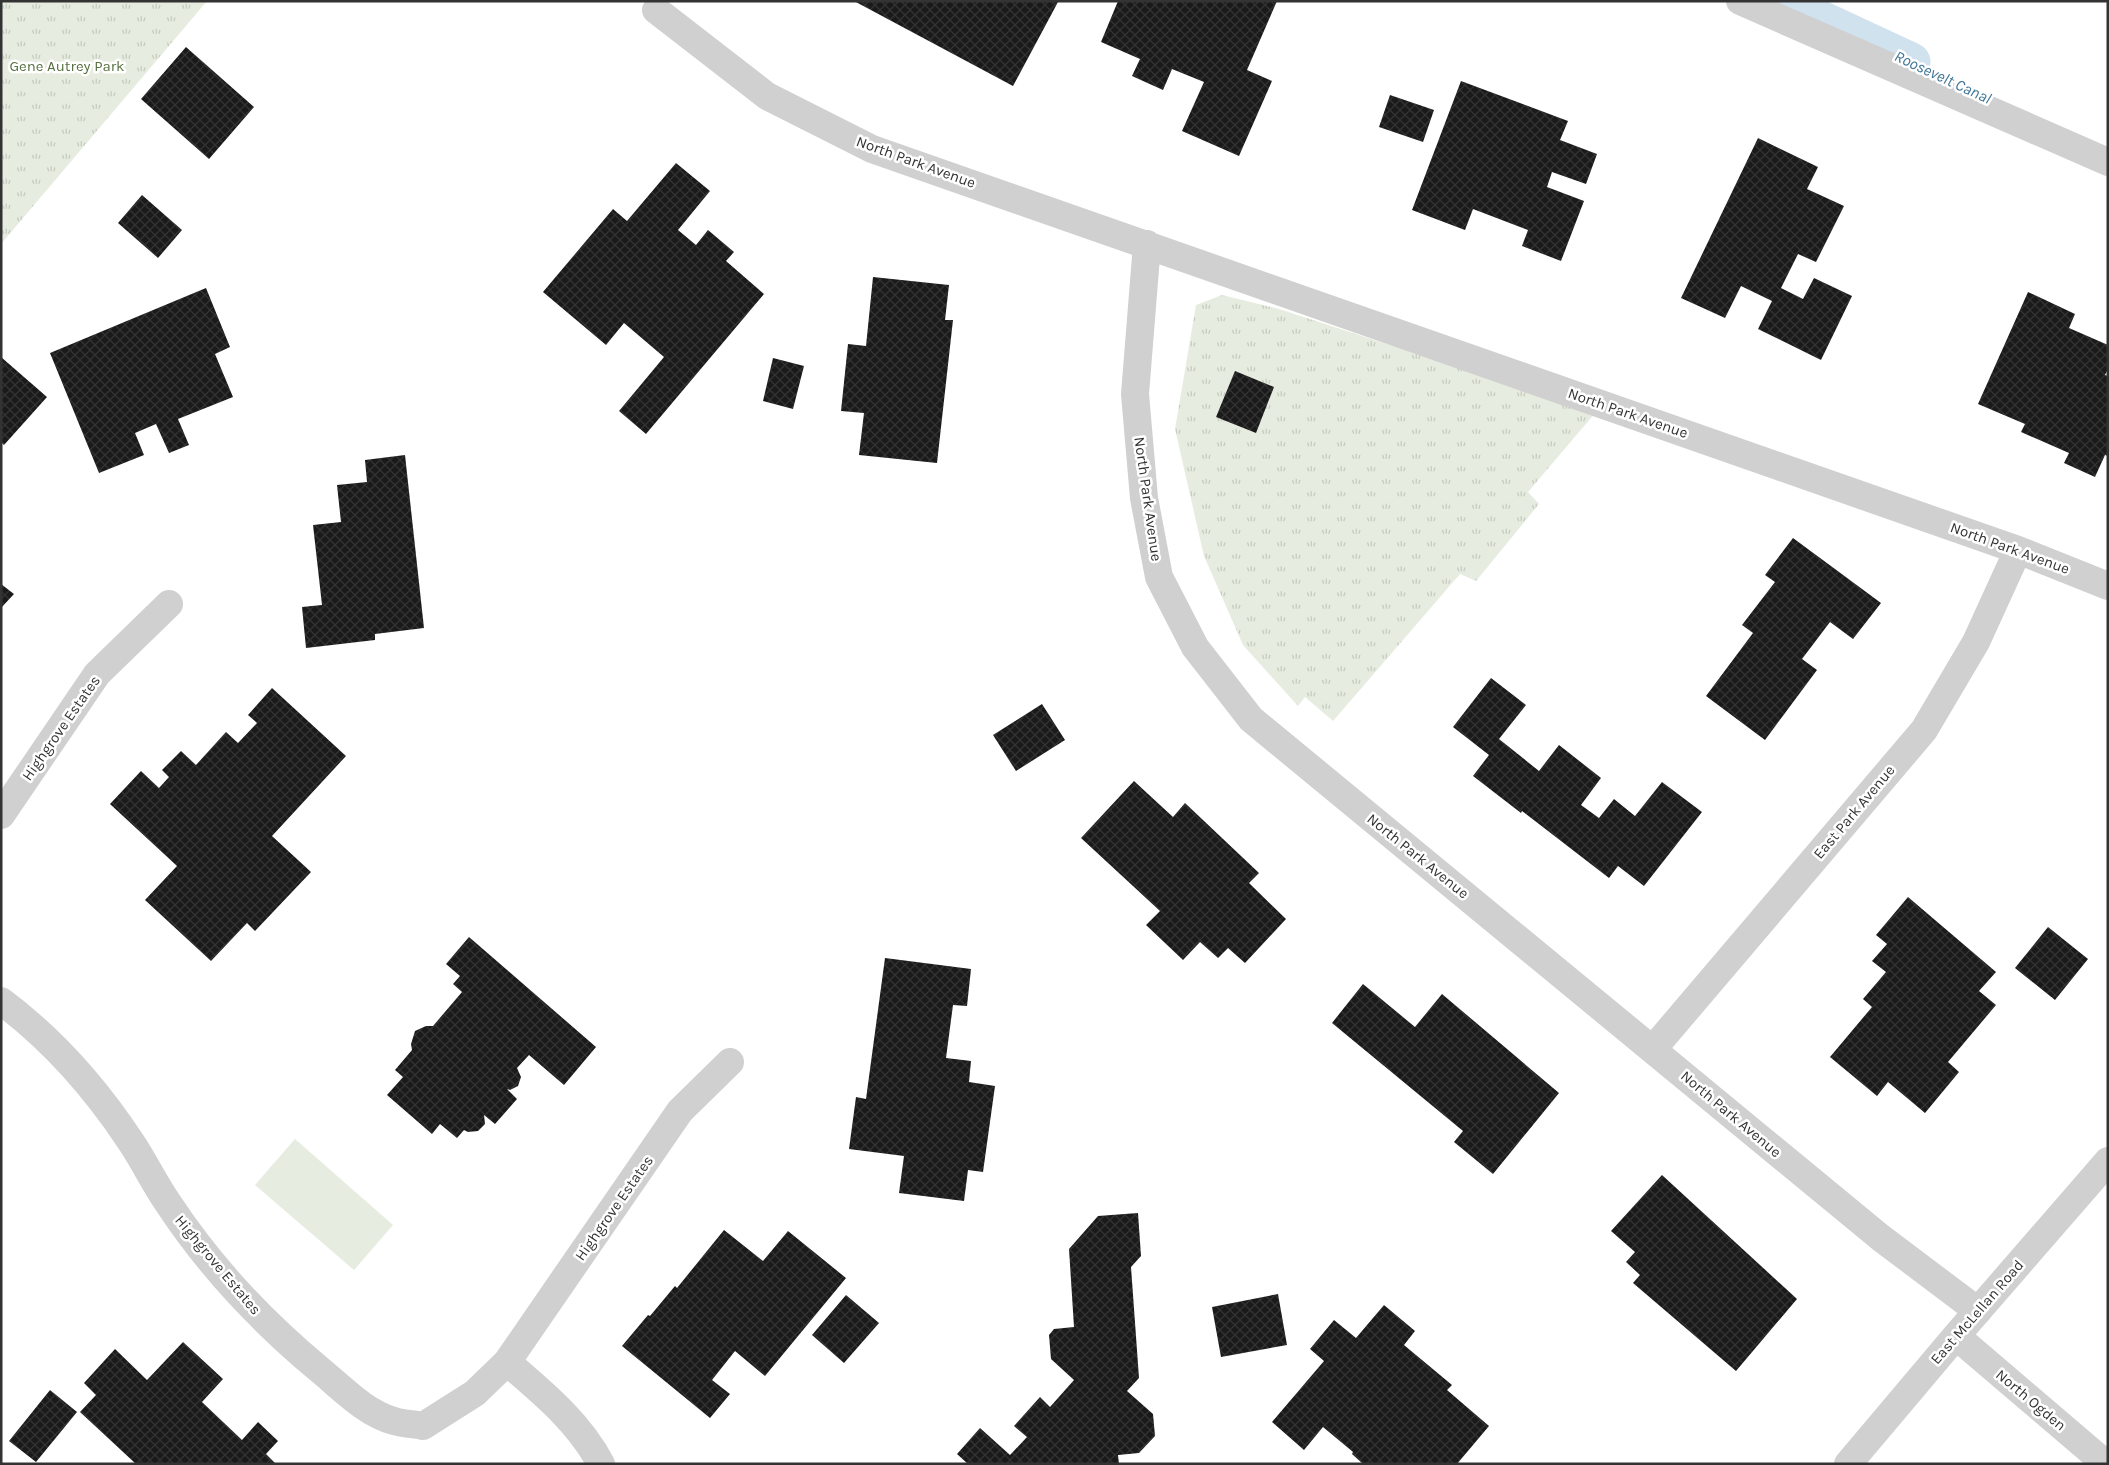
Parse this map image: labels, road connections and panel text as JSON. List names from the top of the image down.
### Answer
{
  "streets": {
    "street": [
      "North Park Avenue",
      "Highgrove Estates",
      "East Park Avenue",
      "East McLellan Road",
      "North Ogden"
    ]
  },
  "crossings": [
    ["North Park Avenue", "East Park Avenue"],
    ["North Park Avenue", "East McLellan Road"],
    ["East McLellan Road", "North Ogden"]
  ],
  "water": ["Roosevelt Canal"],
  "parks": ["Gene Autrey Park"]
}
